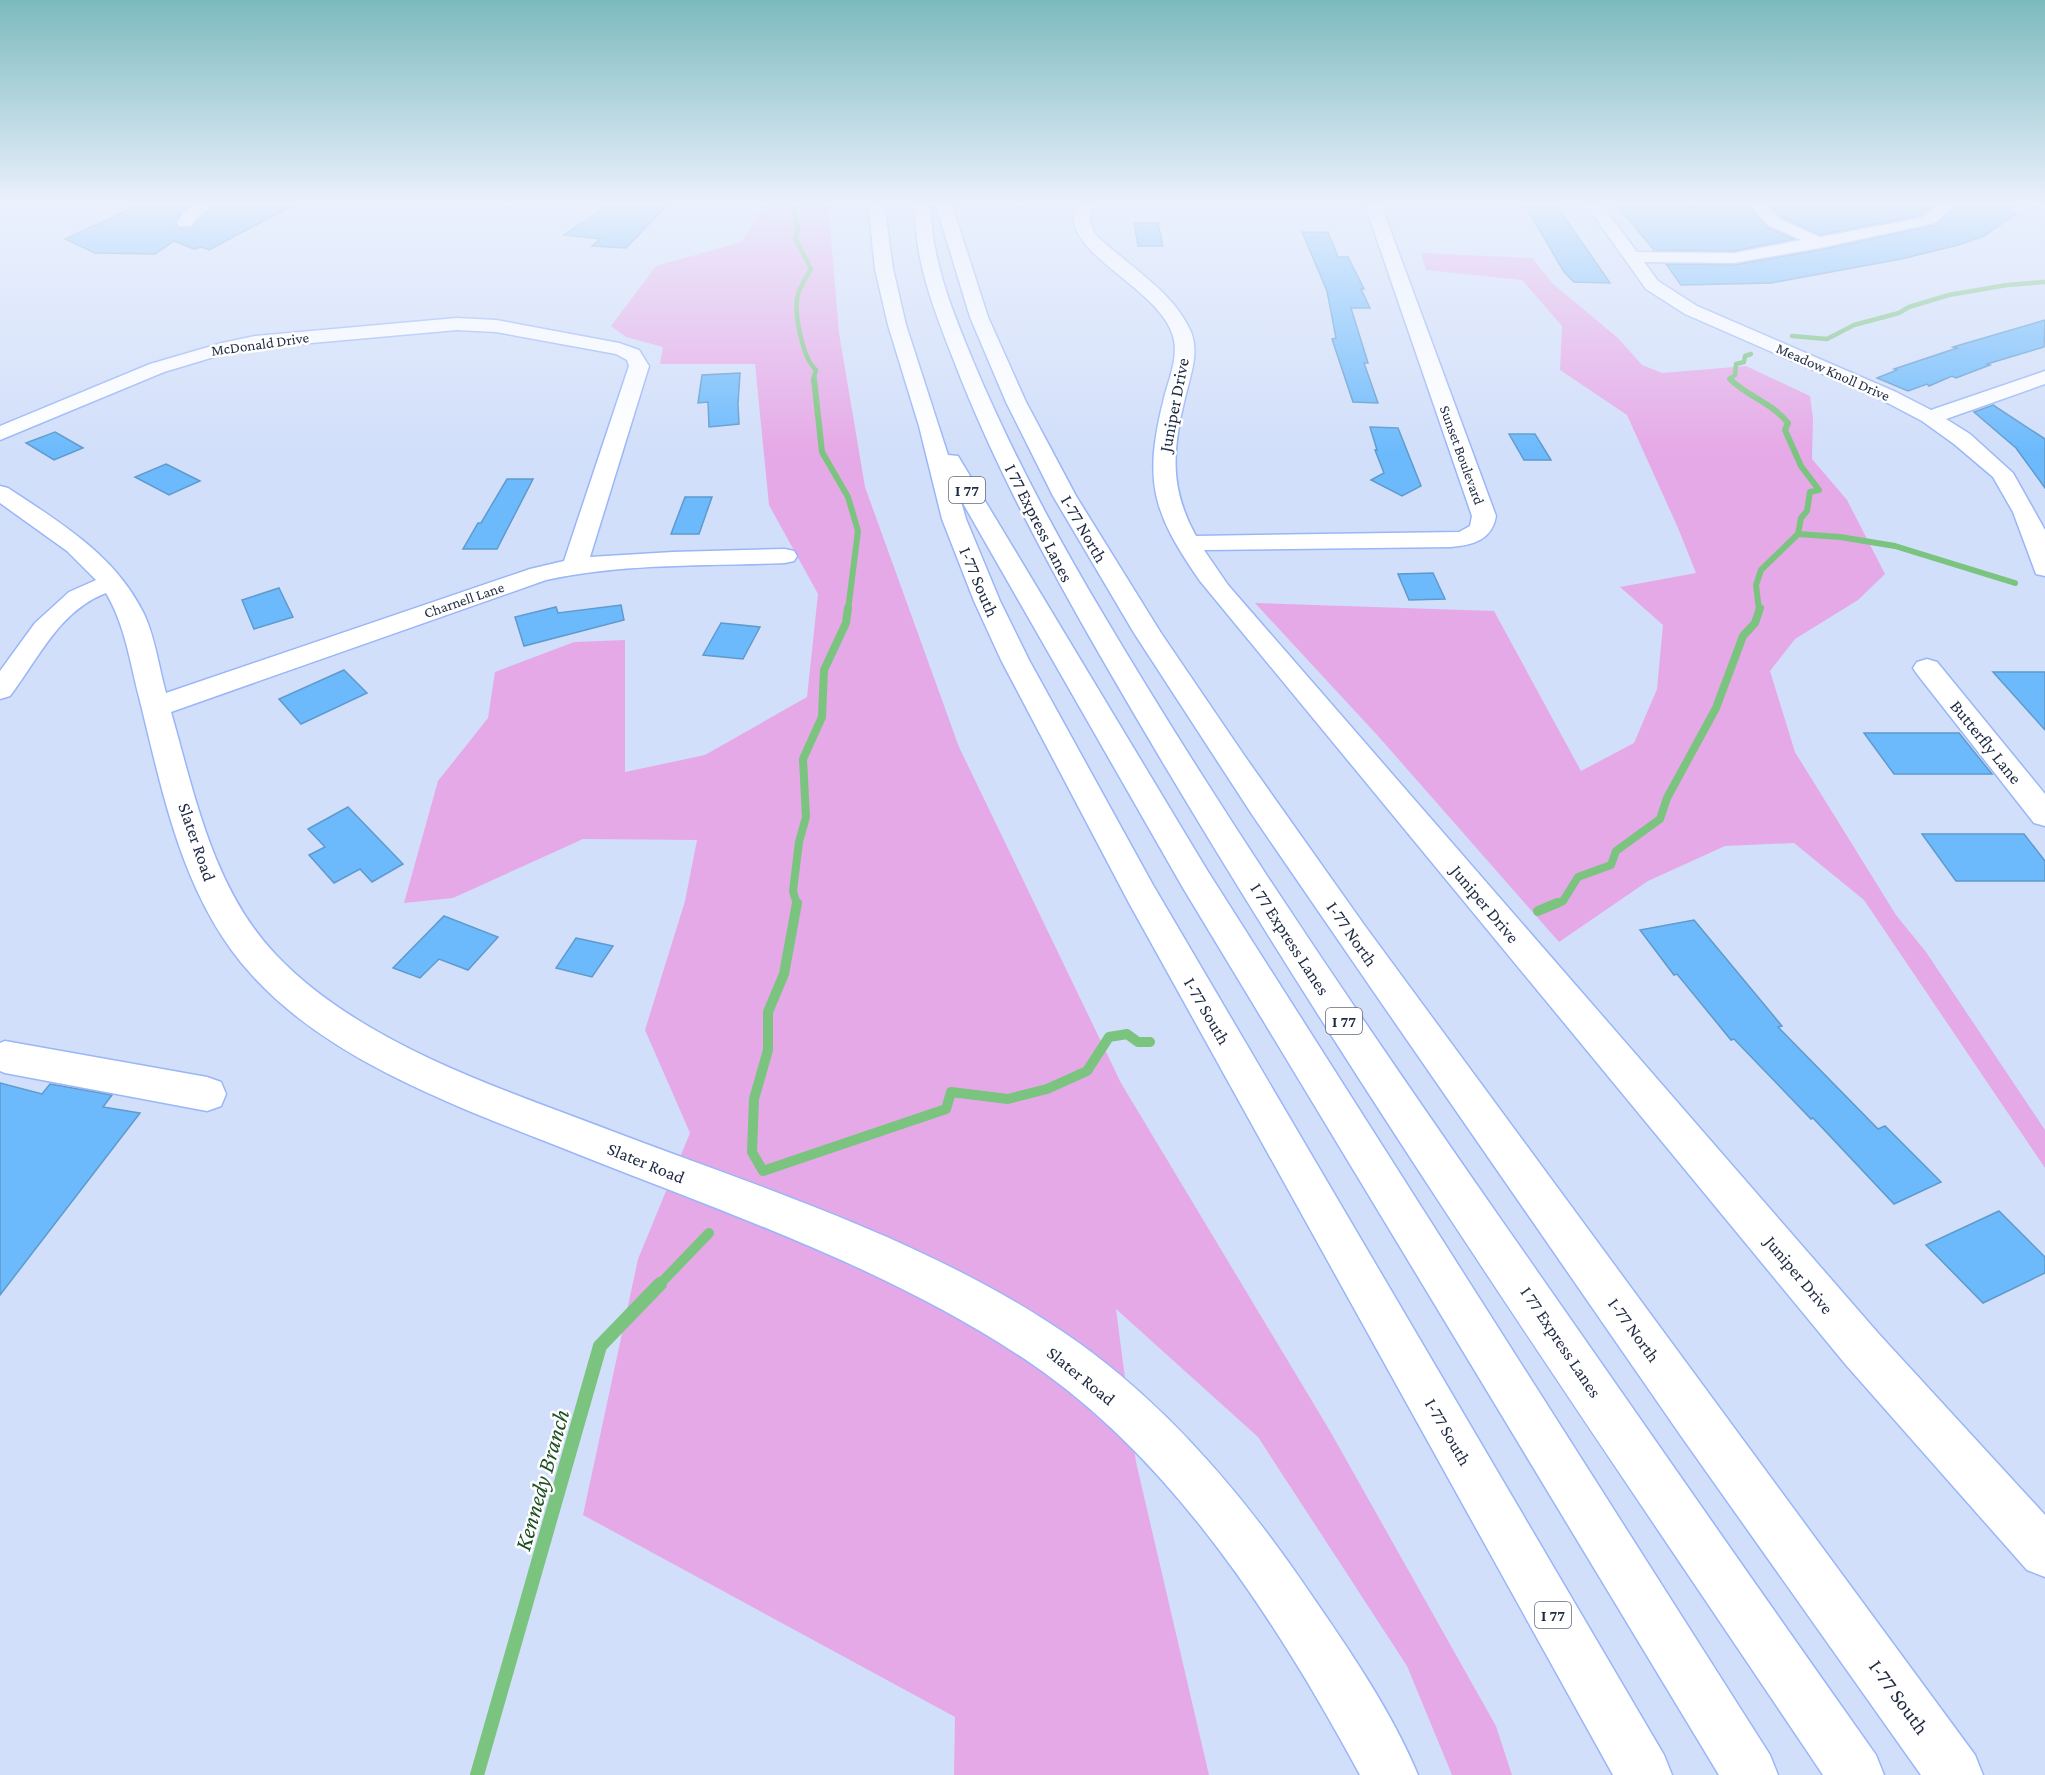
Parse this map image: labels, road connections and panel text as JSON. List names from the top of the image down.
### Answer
{
  "streets": {
    "main road": [
      "McDonald Drive",
      "Meadow Knoll Drive",
      "Juniper Drive",
      "Sunset Boulevard",
      "I 77",
      "I 77 Express Lanes",
      "I-77 North",
      "I-77 South",
      "Charnell Lane",
      "Butterfly Lane",
      "Slater Road"
    ]
  },
  "crossings": [
    ["McDonald Drive", "Charnell Lane"],
    ["Juniper Drive", "Sunset Boulevard"],
    ["I 77", "I-77 South"],
    ["I-77 North", "I-77 South"],
    ["Charnell Lane", "Slater Road"]
  ],
  "water": ["Kennedy Branch"]
}
